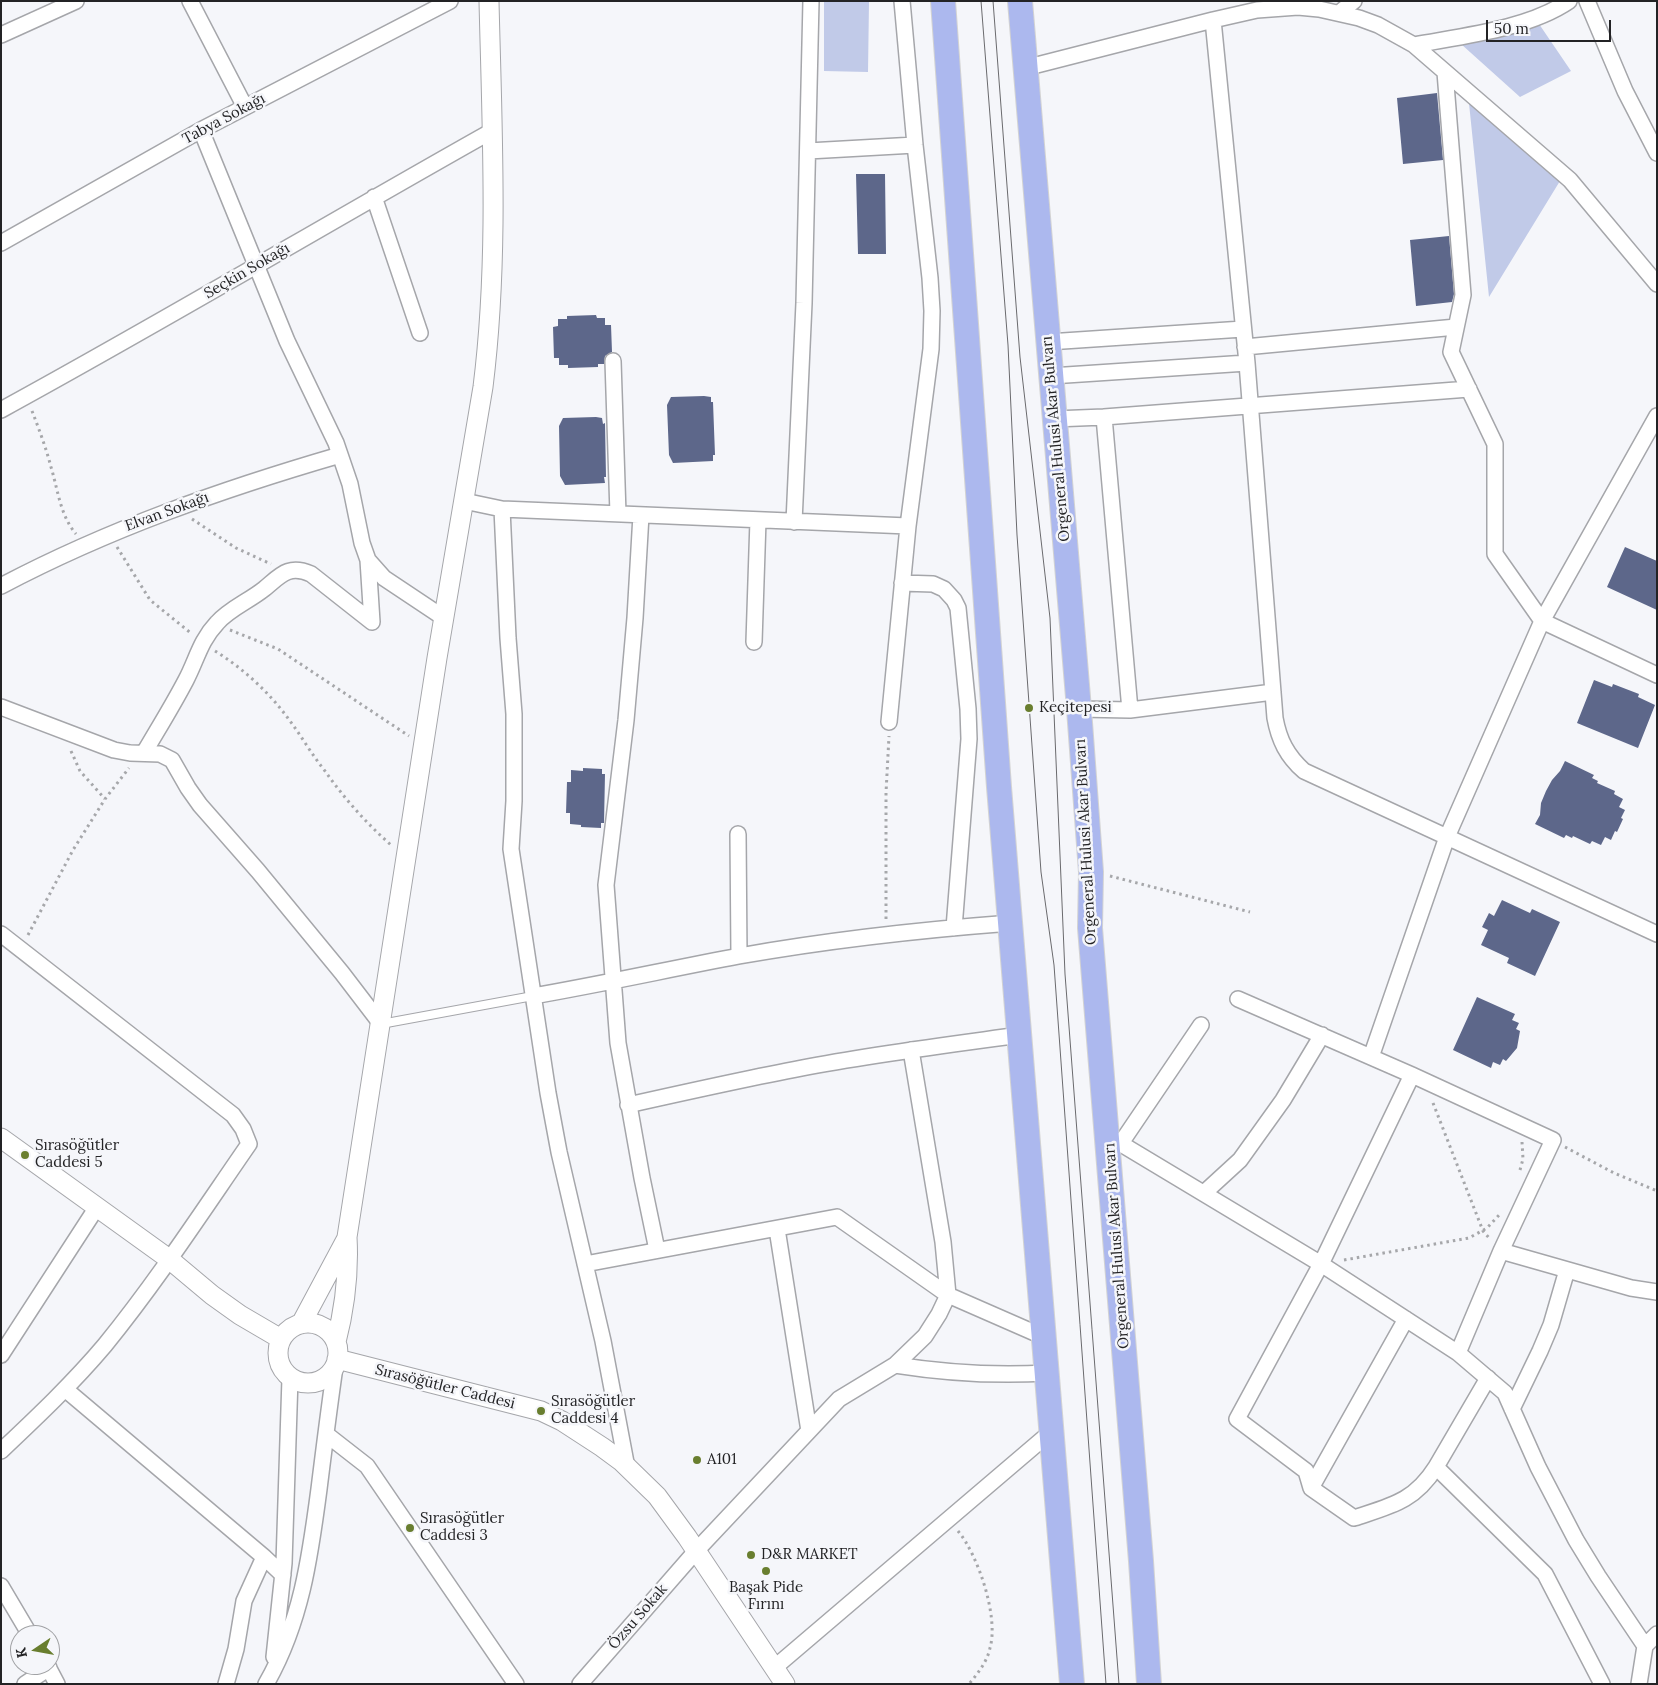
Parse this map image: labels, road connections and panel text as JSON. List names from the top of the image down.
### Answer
{
  "streets": {
    "main road": ["Orgeneral Hulusi Akar Bulvarı"],
    "street": [
      "Tabya Sokağı",
      "Seçkin Sokağı",
      "Elvan Sokağı",
      "Sırasöğütler Caddesi",
      "Özsu Sokak"
    ]
  },
  "crossings": [
    ["Sırasöğütler Caddesi", "Özsu Sokak"]
  ],
  "places": [
    "Keçitepesi",
    "Sırasöğütler Caddesi 5",
    "Sırasöğütler Caddesi 4",
    "A101",
    "Sırasöğütler Caddesi 3",
    "D&R MARKET",
    "Başak Pide Fırını"
  ],
  "scale_bar": "50 m",
  "north": "left"
}
